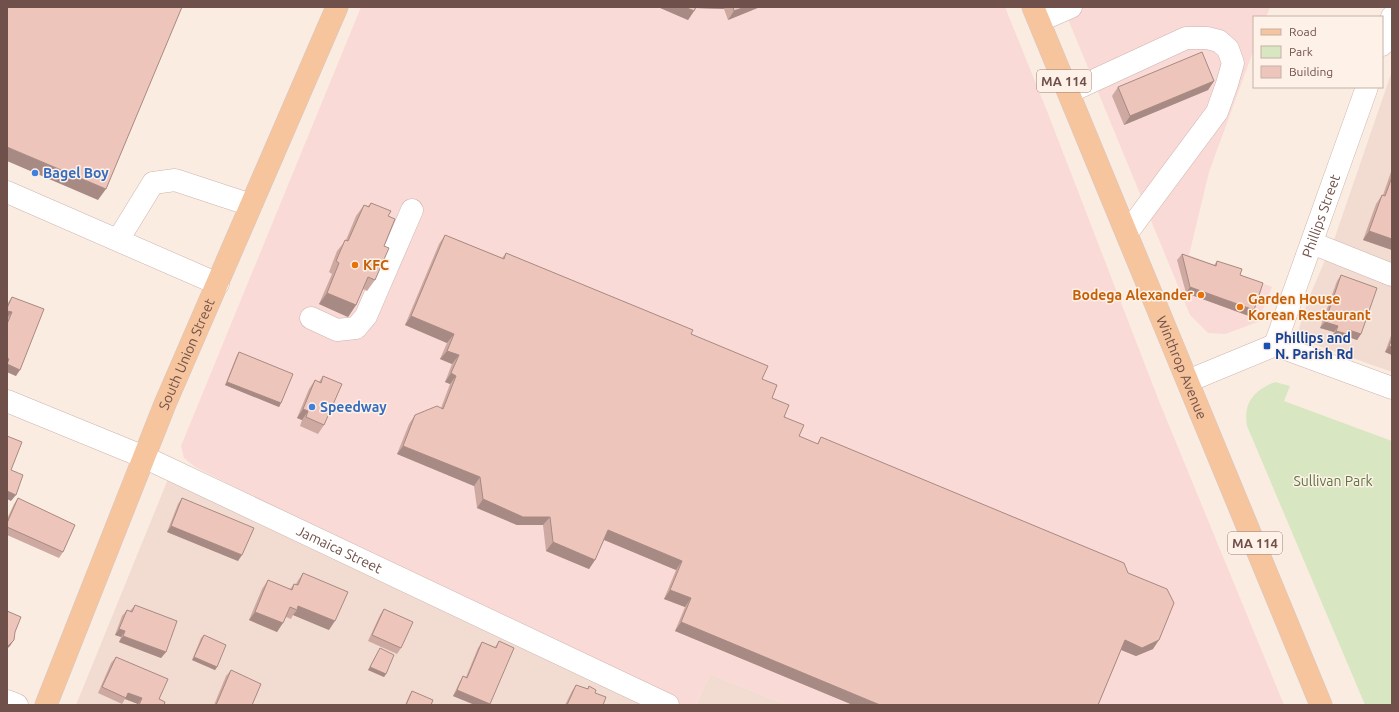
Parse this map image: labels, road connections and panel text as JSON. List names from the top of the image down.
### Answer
{
  "streets": {
    "main road": ["MA 114", "South Union Street", "Winthrop Avenue"],
    "street": ["Phillips Street", "Jamaica Street"]
  },
  "crossings": [
    ["South Union Street", "Jamaica Street"]
  ],
  "parks": ["Sullivan Park"],
  "places": {
    "other": [
      "Bagel Boy",
      "KFC",
      "Bodega Alexander",
      "Garden House Korean Restaurant",
      "Speedway"
    ],
    "transit": ["Phillips and N. Parish Rd"]
  },
  "legend": ["Road", "Park", "Building"]
}
